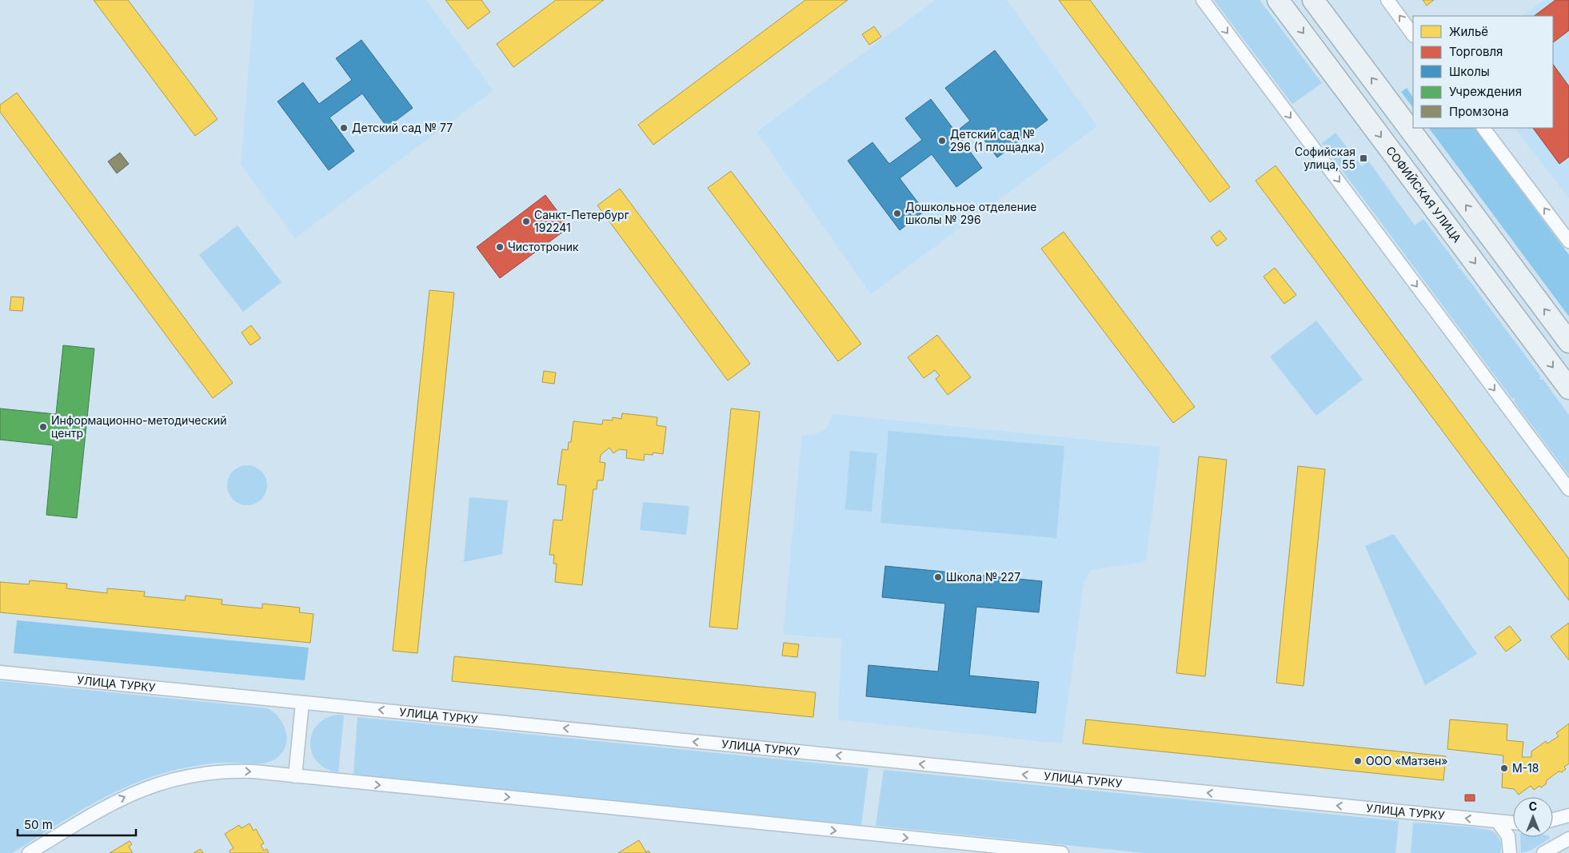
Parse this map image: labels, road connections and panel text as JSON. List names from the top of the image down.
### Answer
{
  "streets": {
    "main road": ["СОФИЙСКАЯ УЛИЦА"],
    "street": ["УЛИЦА ТУРКУ"]
  },
  "places": {
    "other": [
      "Детский сад № 77",
      "Детский сад № 296 (1 площадка)",
      "Дошкольное отделение школы № 296",
      "Санкт-Петербург 192241",
      "Чистотроник",
      "Информационно-методический центр",
      "Школа № 227",
      "ООО «Матзен»",
      "M-18"
    ],
    "transit": ["Софийская улица, 55"]
  },
  "legend": [
    "Жильё",
    "Торговля",
    "Школы",
    "Учреждения",
    "Промзона"
  ],
  "scale_bar": "50 m",
  "north": "top"
}
